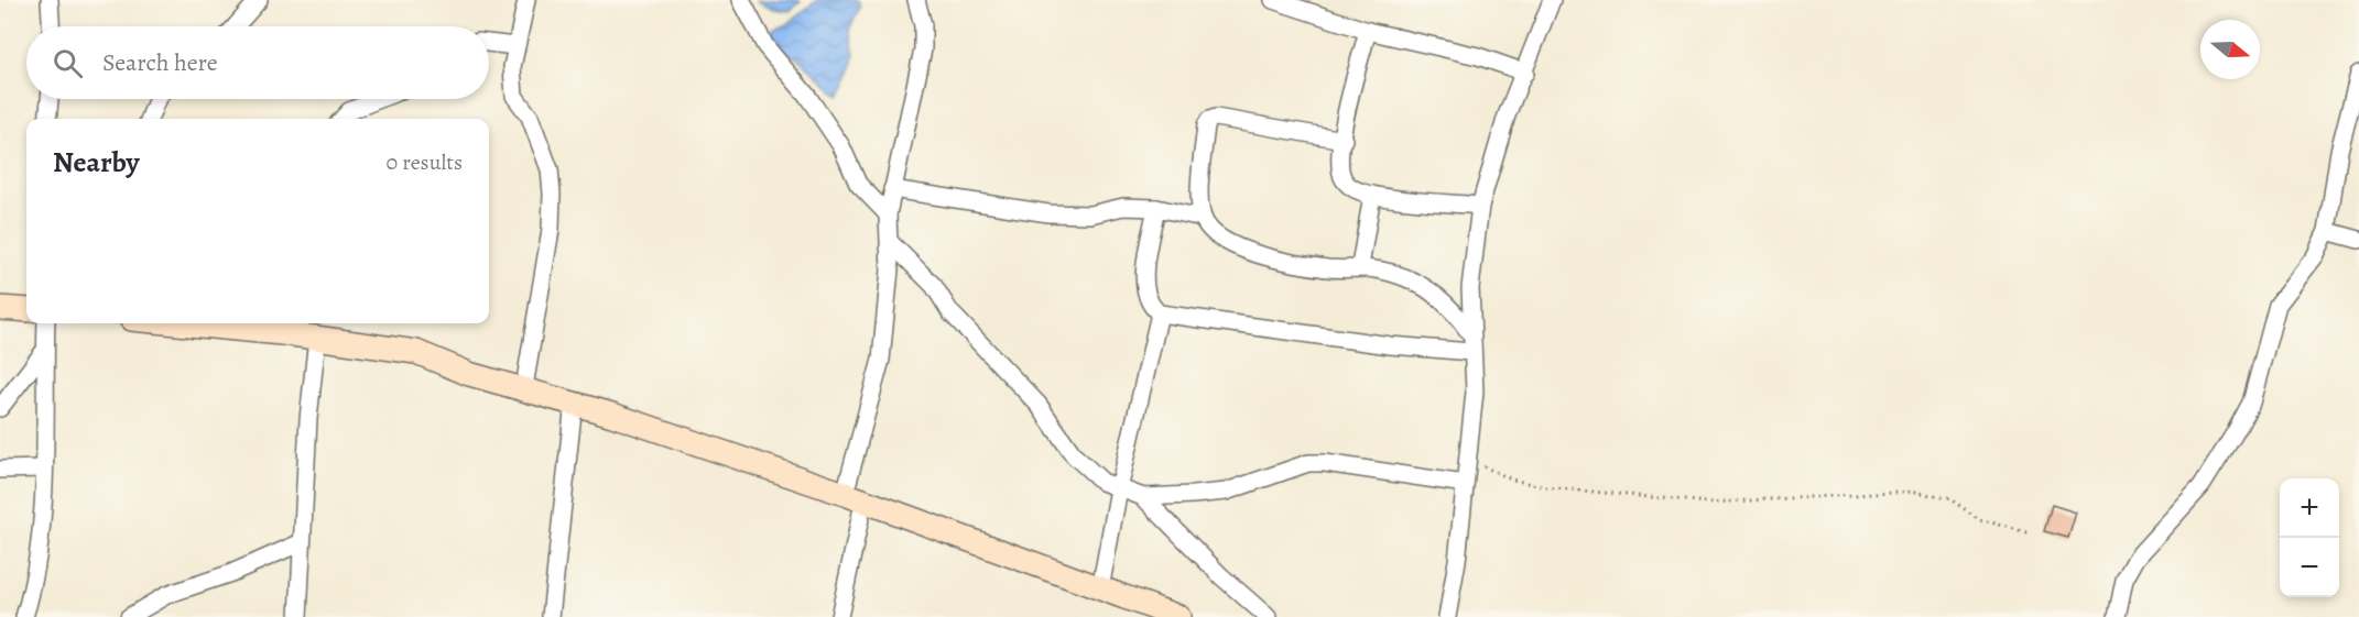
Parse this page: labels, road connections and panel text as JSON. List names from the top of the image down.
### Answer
{
  "north": "right",
  "page": {
    "search": "Search here",
    "heading": ["Nearby", "0 results"],
    "map_buttons": ["+", "−"]
  }
}
